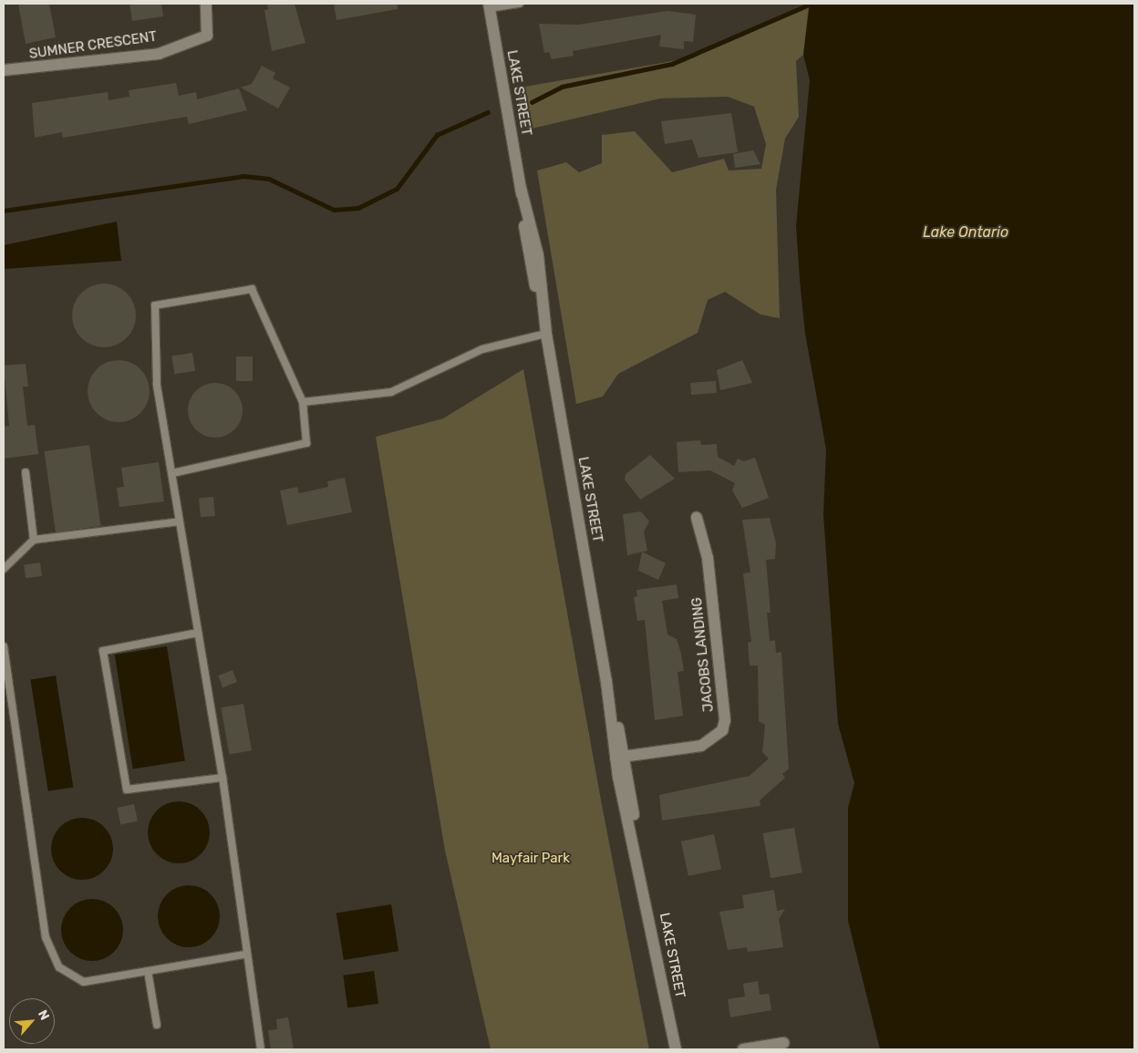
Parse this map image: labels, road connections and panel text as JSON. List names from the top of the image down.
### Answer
{
  "streets": {
    "street": ["SUMNER CRESCENT", "LAKE STREET", "JACOBS LANDING"]
  },
  "crossings": [
    ["LAKE STREET", "JACOBS LANDING"]
  ],
  "water": ["Lake Ontario"],
  "parks": ["Mayfair Park"],
  "north": "top right"
}
